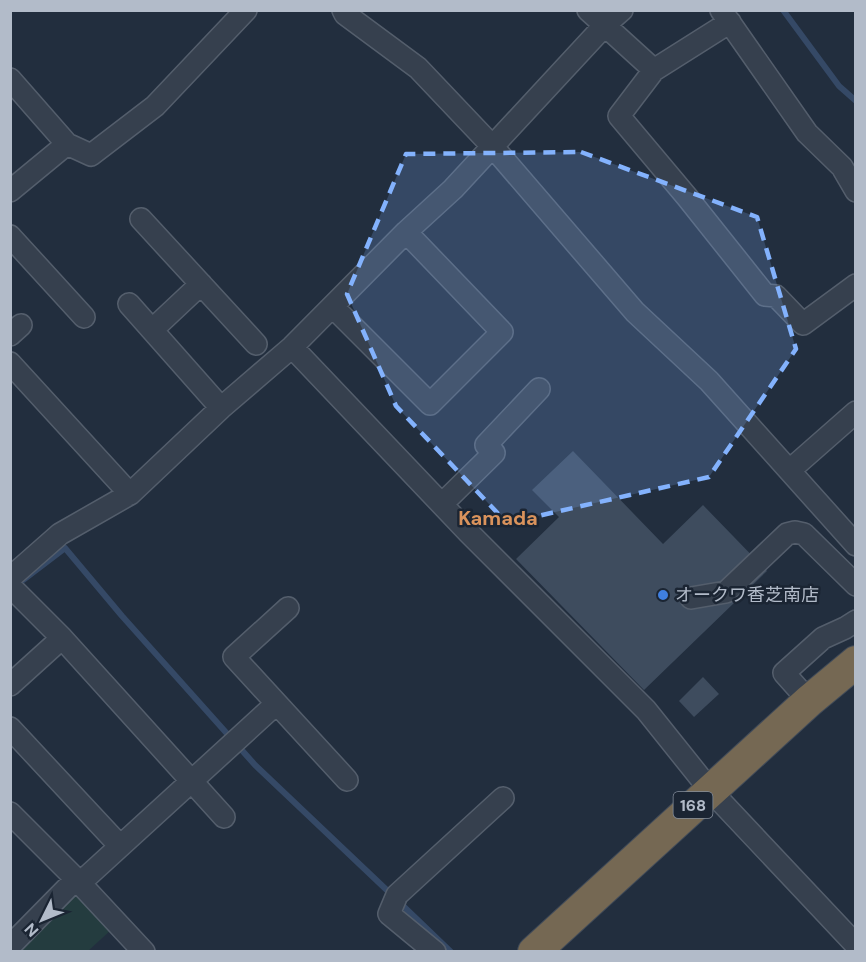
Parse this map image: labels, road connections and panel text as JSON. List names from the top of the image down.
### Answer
{
  "streets": {
    "highway": ["168"]
  },
  "districts": ["Kamada"],
  "places": ["オークワ香芝南店"],
  "north": "bottom left"
}
